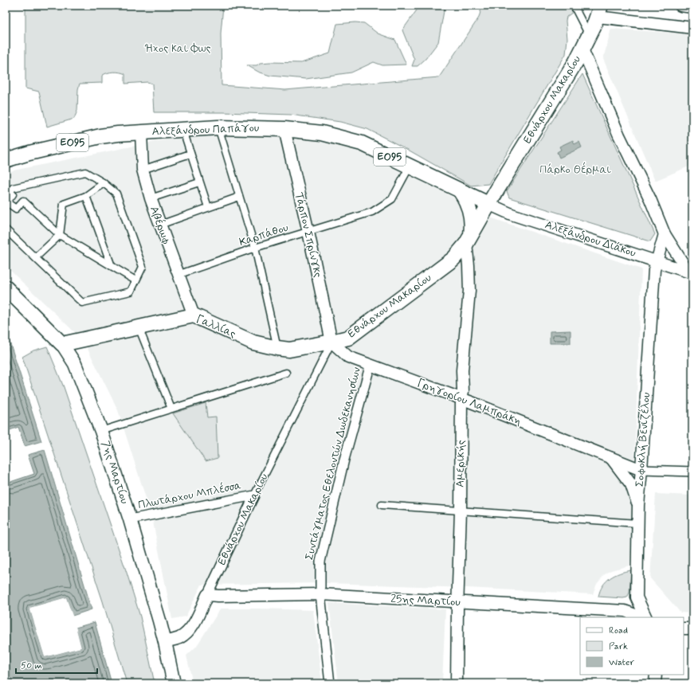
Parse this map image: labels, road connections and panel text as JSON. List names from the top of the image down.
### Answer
{
  "streets": {
    "main road": [
      "Εθνάρχου Μακαρίου",
      "Αλεξάνδρου Παπάγου",
      "ΕΟ95",
      "Γαλλίας",
      "7ης Μαρτίου"
    ],
    "street": [
      "Αβέρωφ",
      "Καρπάθου",
      "Τάρπον Σπρίνγκς",
      "Αλεξάνδρου Διάκου",
      "Γρηγορίου Λαμπράκη",
      "Σοφοκλή Βενιζέλου",
      "Συντάγματος Εθελοντών Δωδεκανησίων",
      "Αμερικής",
      "Πλωτάρχου Μπλέσσα",
      "25ης Μαρτίου"
    ]
  },
  "crossings": [
    ["Εθνάρχου Μακαρίου", "Αλεξάνδρου Παπάγου"],
    ["Εθνάρχου Μακαρίου", "Τάρπον Σπρίνγκς"],
    ["Εθνάρχου Μακαρίου", "Αλεξάνδρου Διάκου"],
    ["Εθνάρχου Μακαρίου", "Γαλλίας"],
    ["Εθνάρχου Μακαρίου", "Γρηγορίου Λαμπράκη"],
    ["Εθνάρχου Μακαρίου", "Αμερικής"],
    ["Εθνάρχου Μακαρίου", "7ης Μαρτίου"],
    ["Εθνάρχου Μακαρίου", "Πλωτάρχου Μπλέσσα"],
    ["Εθνάρχου Μακαρίου", "25ης Μαρτίου"],
    ["Αλεξάνδρου Παπάγου", "Αβέρωφ"],
    ["Αλεξάνδρου Παπάγου", "Καρπάθου"],
    ["Αλεξάνδρου Παπάγου", "Τάρπον Σπρίνγκς"],
    ["Αλεξάνδρου Παπάγου", "Αλεξάνδρου Διάκου"],
    ["Αβέρωφ", "Καρπάθου"],
    ["Αβέρωφ", "Γαλλίας"],
    ["Καρπάθου", "Τάρπον Σπρίνγκς"],
    ["Τάρπον Σπρίνγκς", "Γαλλίας"],
    ["Τάρπον Σπρίνγκς", "Γρηγορίου Λαμπράκη"],
    ["Αλεξάνδρου Διάκου", "Σοφοκλή Βενιζέλου"],
    ["Γαλλίας", "Γρηγορίου Λαμπράκη"],
    ["Γαλλίας", "7ης Μαρτίου"],
    ["Γρηγορίου Λαμπράκη", "Σοφοκλή Βενιζέλου"],
    ["Γρηγορίου Λαμπράκη", "Συντάγματος Εθελοντών Δωδεκανησίων"],
    ["Γρηγορίου Λαμπράκη", "Αμερικής"],
    ["Συντάγματος Εθελοντών Δωδεκανησίων", "25ης Μαρτίου"],
    ["Αμερικής", "25ης Μαρτίου"],
    ["7ης Μαρτίου", "Πλωτάρχου Μπλέσσα"]
  ],
  "parks": ["Ήχος και Φως", "Πάρκο Θέρμαι"],
  "legend": ["Road", "Park", "Water"],
  "scale_bar": "50 m"
}
